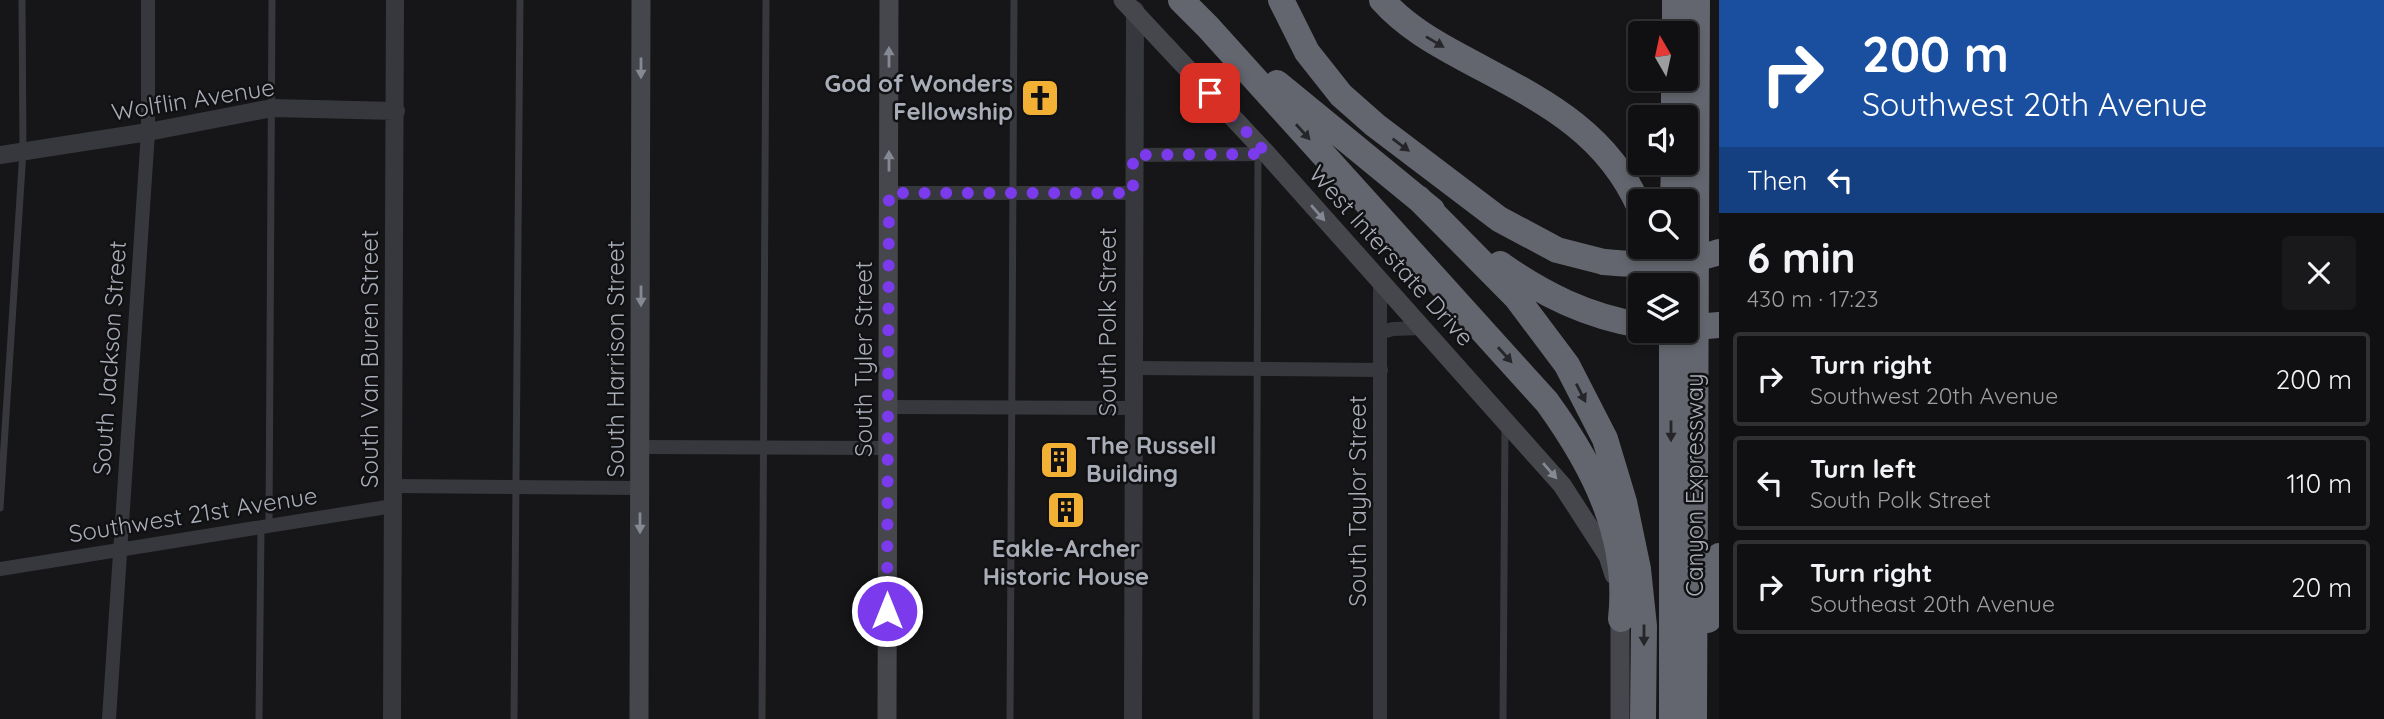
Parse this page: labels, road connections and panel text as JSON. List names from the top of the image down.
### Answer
{
  "streets": {
    "highway": ["Canyon Expressway"],
    "main road": ["West Interstate Drive", "South Harrison Street", "South Tyler Street"],
    "street": [
      "Wolflin Avenue",
      "South Polk Street",
      "South Jackson Street",
      "South Van Buren Street",
      "South Taylor Street",
      "Southwest 21st Avenue"
    ]
  },
  "crossings": [
    ["Wolflin Avenue", "South Jackson Street"],
    ["Wolflin Avenue", "South Van Buren Street"],
    ["West Interstate Drive", "South Polk Street"],
    ["West Interstate Drive", "South Taylor Street"],
    ["South Jackson Street", "Southwest 21st Avenue"],
    ["South Van Buren Street", "Southwest 21st Avenue"]
  ],
  "one_way": ["West Interstate Drive", "South Harrison Street"],
  "places": {
    "church": ["God of Wonders Fellowship"],
    "building": ["The Russell Building", "Eakle-Archer Historic House"]
  },
  "north": "top",
  "page": {
    "turn": ["200 m", "Southwest 20th Avenue"],
    "then": "Then",
    "heading": ["6 min", "430 m · 17:23"],
    "list": [
      {
        "name": "Turn right",
        "note": "Southwest 20th Avenue",
        "value": "200 m"
      },
      {
        "name": "Turn left",
        "note": "South Polk Street",
        "value": "110 m"
      },
      {
        "name": "Turn right",
        "note": "Southeast 20th Avenue",
        "value": "20 m"
      }
    ]
  }
}
